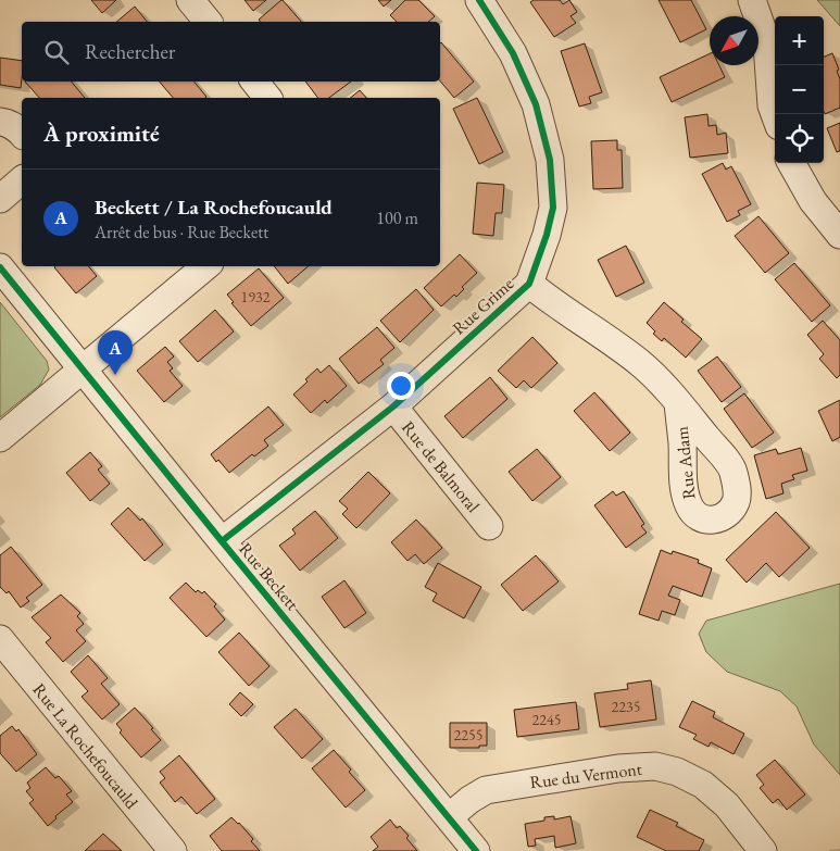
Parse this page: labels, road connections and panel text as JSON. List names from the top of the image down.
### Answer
{
  "streets": {
    "street": [
      "Rue Grime",
      "Rue Adam",
      "Rue de Balmoral",
      "Rue Beckett",
      "Rue La Rochefoucauld",
      "Rue du Vermont"
    ]
  },
  "crossings": [
    ["Rue Grime", "Rue Adam"],
    ["Rue Grime", "Rue de Balmoral"],
    ["Rue Grime", "Rue Beckett"],
    ["Rue Beckett", "Rue du Vermont"]
  ],
  "house_numbers": [
    "1932",
    "2235",
    "2245",
    "2255"
  ],
  "north": "bottom left",
  "page": {
    "map_buttons": ["+", "−"],
    "search": "Rechercher",
    "heading": "À proximité",
    "list": [
      {
        "mark": "A",
        "name": "Beckett / La Rochefoucauld",
        "note": "Arrêt de bus · Rue Beckett",
        "value": "100 m"
      }
    ],
    "pins": "A"
  }
}
